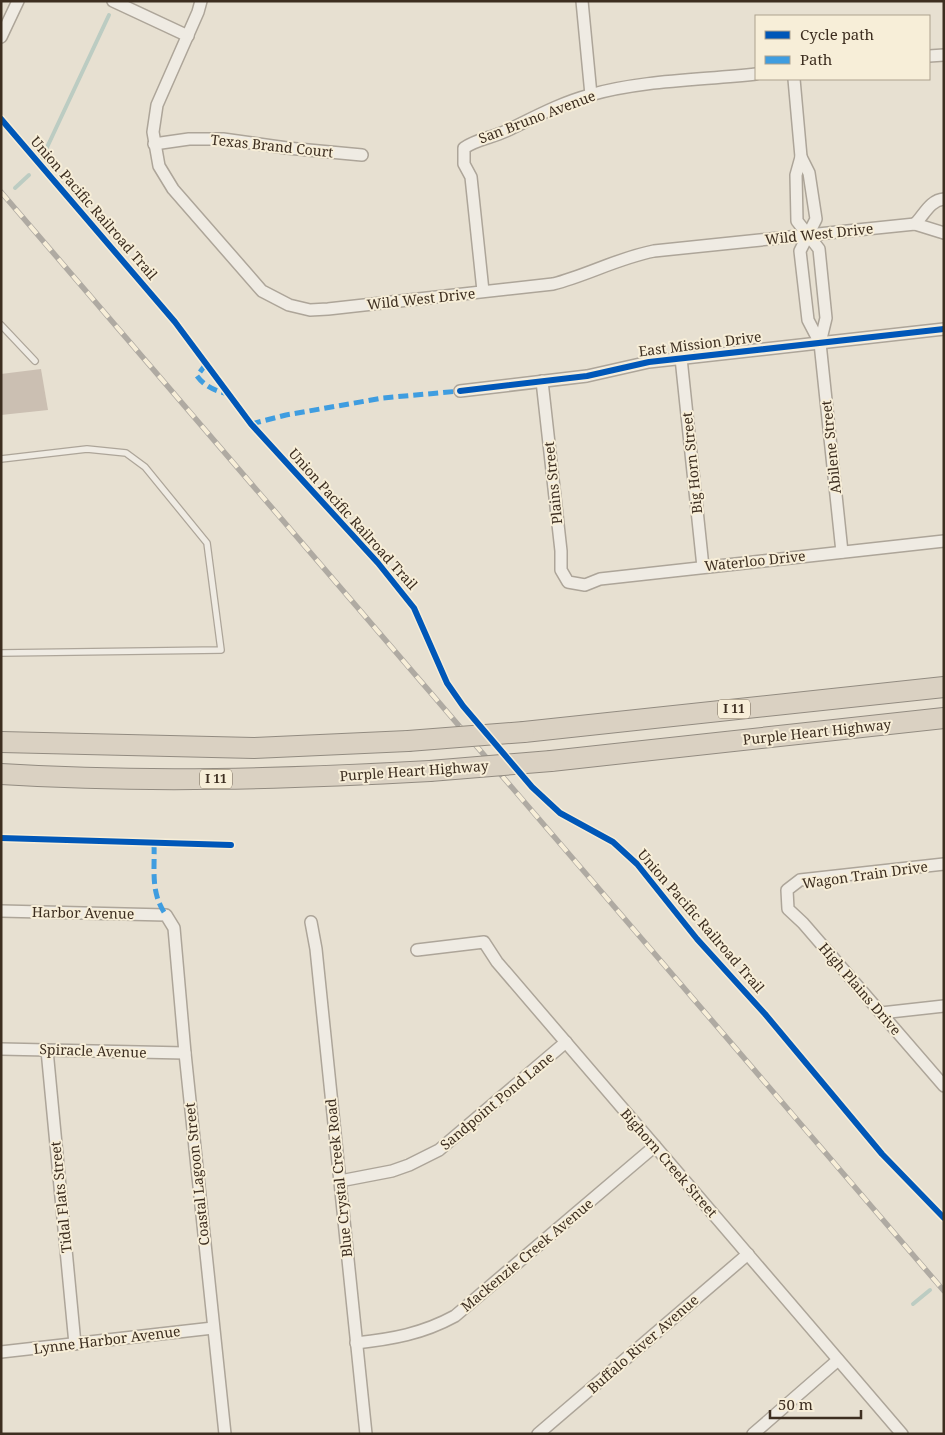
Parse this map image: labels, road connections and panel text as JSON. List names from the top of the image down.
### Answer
{
  "streets": {
    "highway": ["I 11", "Purple Heart Highway"],
    "street": [
      "San Bruno Avenue",
      "Texas Brand Court",
      "Wild West Drive",
      "East Mission Drive",
      "Abilene Street",
      "Big Horn Street",
      "Plains Street",
      "Waterloo Drive",
      "Wagon Train Drive",
      "Harbor Avenue",
      "High Plains Drive",
      "Spiracle Avenue",
      "Sandpoint Pond Lane",
      "Bighorn Creek Street",
      "Coastal Lagoon Street",
      "Blue Crystal Creek Road",
      "Tidal Flats Street",
      "Mackenzie Creek Avenue",
      "Lynne Harbor Avenue",
      "Buffalo River Avenue"
    ],
    "cycle path": ["Union Pacific Railroad Trail"]
  },
  "crossings": [
    ["San Bruno Avenue", "Wild West Drive"],
    ["Texas Brand Court", "Wild West Drive"],
    ["Wild West Drive", "Abilene Street"],
    ["East Mission Drive", "Abilene Street"],
    ["East Mission Drive", "Big Horn Street"],
    ["East Mission Drive", "Plains Street"],
    ["Abilene Street", "Waterloo Drive"],
    ["Big Horn Street", "Waterloo Drive"],
    ["Plains Street", "Waterloo Drive"],
    ["Wagon Train Drive", "High Plains Drive"],
    ["Harbor Avenue", "Coastal Lagoon Street"],
    ["Spiracle Avenue", "Coastal Lagoon Street"],
    ["Spiracle Avenue", "Tidal Flats Street"],
    ["Sandpoint Pond Lane", "Bighorn Creek Street"],
    ["Sandpoint Pond Lane", "Blue Crystal Creek Road"],
    ["Bighorn Creek Street", "Mackenzie Creek Avenue"],
    ["Bighorn Creek Street", "Buffalo River Avenue"],
    ["Coastal Lagoon Street", "Lynne Harbor Avenue"],
    ["Blue Crystal Creek Road", "Mackenzie Creek Avenue"],
    ["Tidal Flats Street", "Lynne Harbor Avenue"]
  ],
  "legend": ["Cycle path", "Path"],
  "scale_bar": "50 m"
}
